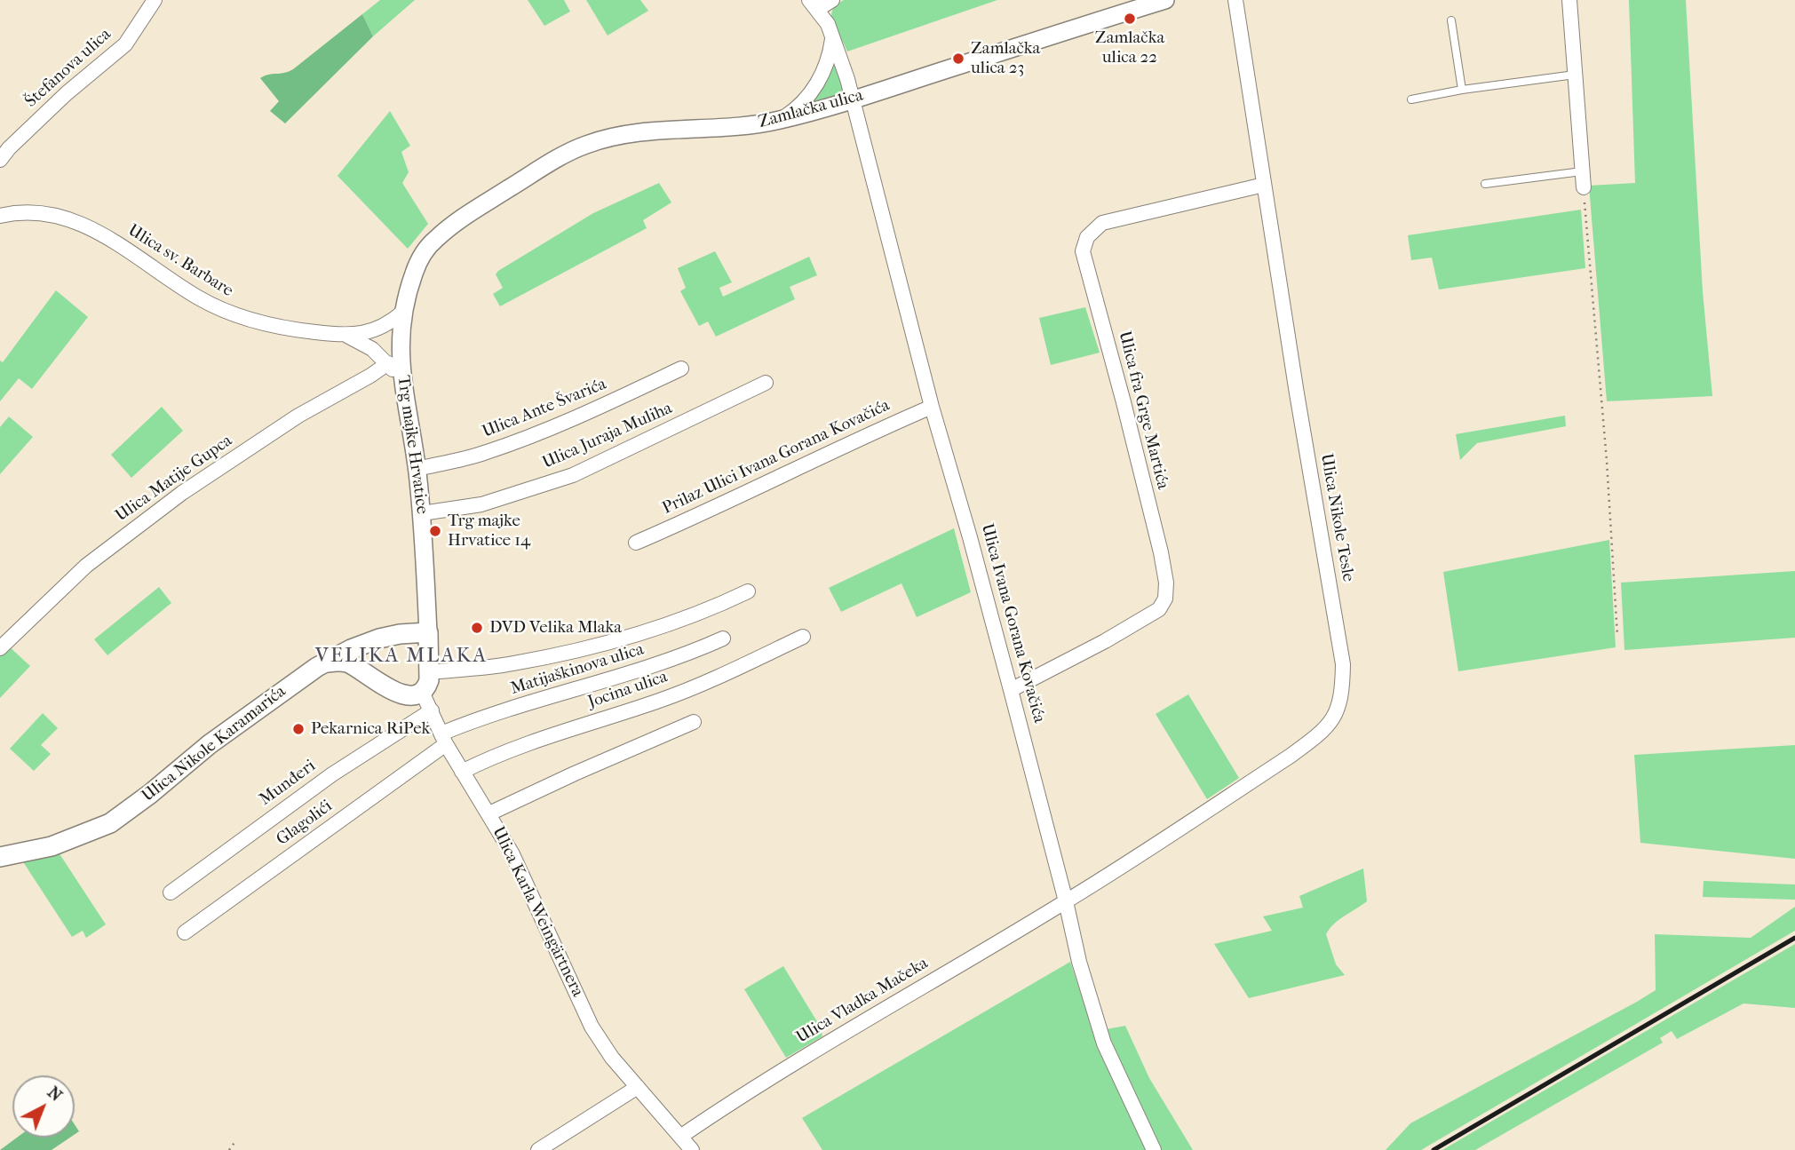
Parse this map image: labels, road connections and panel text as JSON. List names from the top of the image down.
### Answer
{
  "streets": {
    "main road": ["Trg majke Hrvatice", "Ulica Nikole Karamarića"],
    "street": [
      "Štefanova ulica",
      "Zamlačka ulica",
      "Ulica sv. Barbare",
      "Ulica Ante Švarića",
      "Ulica fra Grge Martića",
      "Ulica Juraja Muliha",
      "Prilaz Ulici Ivana Gorana Kovačića",
      "Ulica Matije Gupca",
      "Ulica Nikole Tesle",
      "Ulica Ivana Gorana Kovačića",
      "Matijaškinova ulica",
      "Jocina ulica",
      "Munđeri",
      "Glagolići",
      "Ulica Karla Weingärtnera",
      "Ulica Vladka Mačeka"
    ]
  },
  "crossings": [
    ["Zamlačka ulica", "Trg majke Hrvatice"],
    ["Zamlačka ulica", "Ulica Ivana Gorana Kovačića"],
    ["Ulica sv. Barbare", "Trg majke Hrvatice"],
    ["Ulica sv. Barbare", "Ulica Matije Gupca"],
    ["Ulica Ante Švarića", "Trg majke Hrvatice"],
    ["Ulica fra Grge Martića", "Ulica Nikole Tesle"],
    ["Ulica fra Grge Martića", "Ulica Ivana Gorana Kovačića"],
    ["Ulica Juraja Muliha", "Trg majke Hrvatice"],
    ["Trg majke Hrvatice", "Ulica Nikole Karamarića"],
    ["Trg majke Hrvatice", "Ulica Karla Weingärtnera"],
    ["Prilaz Ulici Ivana Gorana Kovačića", "Ulica Ivana Gorana Kovačića"],
    ["Ulica Nikole Tesle", "Ulica Ivana Gorana Kovačića"],
    ["Ulica Nikole Tesle", "Ulica Vladka Mačeka"],
    ["Ulica Ivana Gorana Kovačića", "Ulica Vladka Mačeka"],
    ["Matijaškinova ulica", "Glagolići"],
    ["Matijaškinova ulica", "Ulica Karla Weingärtnera"],
    ["Jocina ulica", "Ulica Karla Weingärtnera"],
    ["Munđeri", "Ulica Karla Weingärtnera"],
    ["Glagolići", "Ulica Karla Weingärtnera"],
    ["Ulica Karla Weingärtnera", "Ulica Vladka Mačeka"]
  ],
  "districts": ["VELIKA MLAKA"],
  "places": [
    "Zamlačka ulica 22",
    "Zamlačka ulica 23",
    "Trg majke Hrvatice 14",
    "DVD Velika Mlaka",
    "Pekarnica RiPek"
  ],
  "north": "top right"
}
